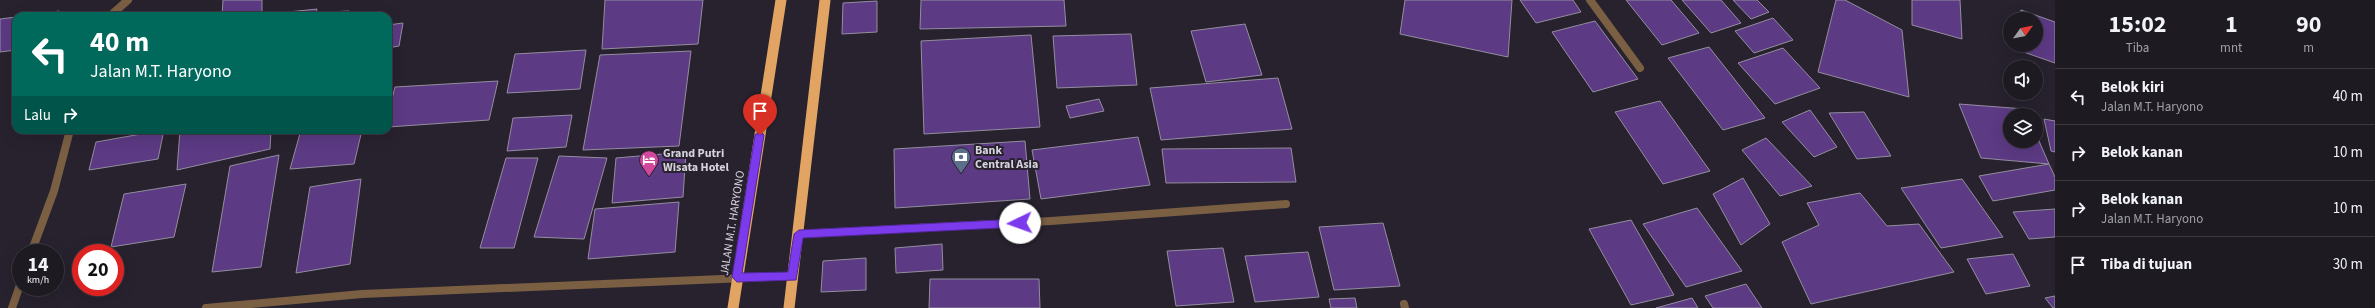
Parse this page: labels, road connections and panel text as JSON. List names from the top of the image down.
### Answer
{
  "streets": {
    "highway": ["JALAN M.T. HARYONO"]
  },
  "places": {
    "bank": ["Bank Central Asia"],
    "hotel": ["Grand Putri Wisata Hotel"]
  },
  "north": "top right",
  "page": {
    "eta": [
      "15:02",
      "Tiba",
      "1",
      "mnt",
      "90",
      "m"
    ],
    "turn": ["40 m", "Jalan M.T. Haryono"],
    "list": [
      {
        "name": "Belok kiri",
        "note": "Jalan M.T. Haryono",
        "value": "40 m"
      },
      {
        "name": "Belok kanan",
        "value": "10 m"
      },
      {
        "name": "Belok kanan",
        "note": "Jalan M.T. Haryono",
        "value": "10 m"
      },
      {
        "name": "Tiba di tujuan",
        "value": "30 m"
      }
    ],
    "then": "Lalu",
    "speed": "14 km/h",
    "limit": "20"
  }
}
